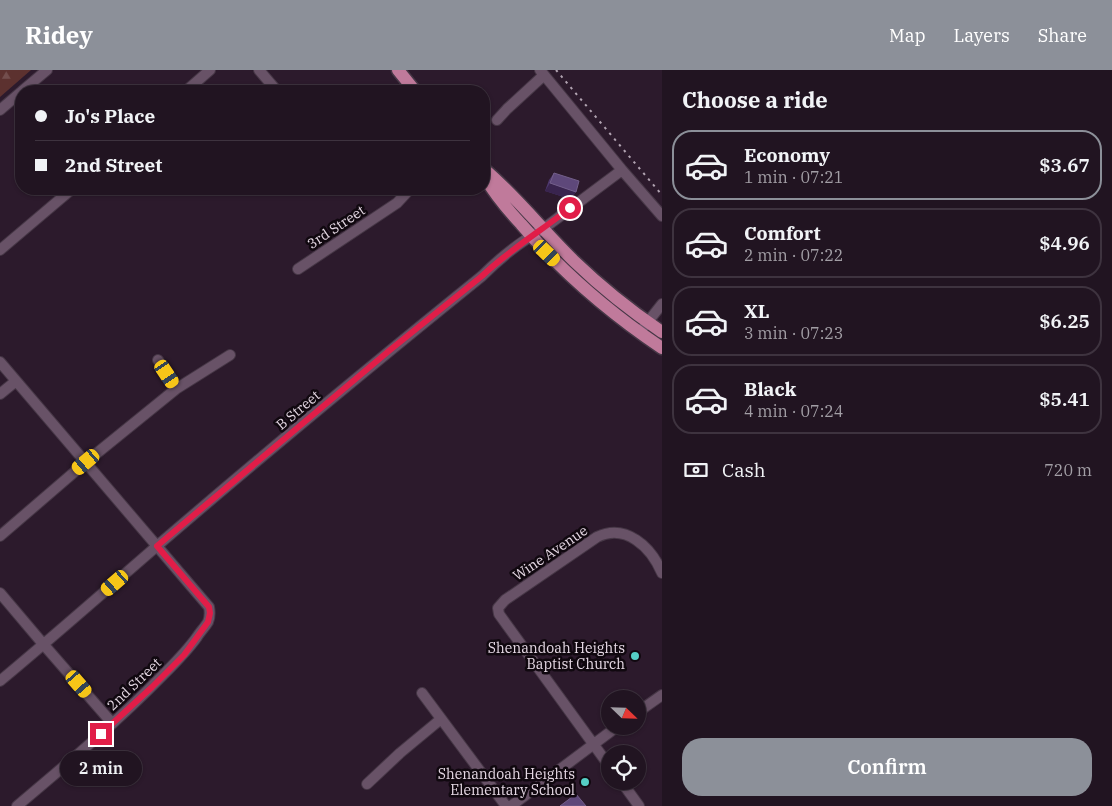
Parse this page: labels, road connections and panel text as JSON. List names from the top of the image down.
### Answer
{
  "streets": {
    "street": [
      "3rd Street",
      "B Street",
      "Wine Avenue",
      "2nd Street"
    ]
  },
  "crossings": [
    ["B Street", "2nd Street"]
  ],
  "places": ["Shenandoah Heights Baptist Church", "Shenandoah Heights Elementary School"],
  "north": "bottom right",
  "page": {
    "header": "Ridey",
    "nav": ["Map", "Layers", "Share"],
    "heading": "Choose a ride",
    "banner": ["Jo's Place", "2nd Street"],
    "list": [
      {
        "name": "Economy",
        "note": "1 min · 07:21",
        "value": "$3.67"
      },
      {
        "name": "Comfort",
        "note": "2 min · 07:22",
        "value": "$4.96"
      },
      {
        "name": "XL",
        "note": "3 min · 07:23",
        "value": "$6.25"
      },
      {
        "name": "Black",
        "note": "4 min · 07:24",
        "value": "$5.41"
      }
    ],
    "pay": ["Cash", "720 m"],
    "buttons": "Confirm",
    "bubble": "2 min"
  }
}
